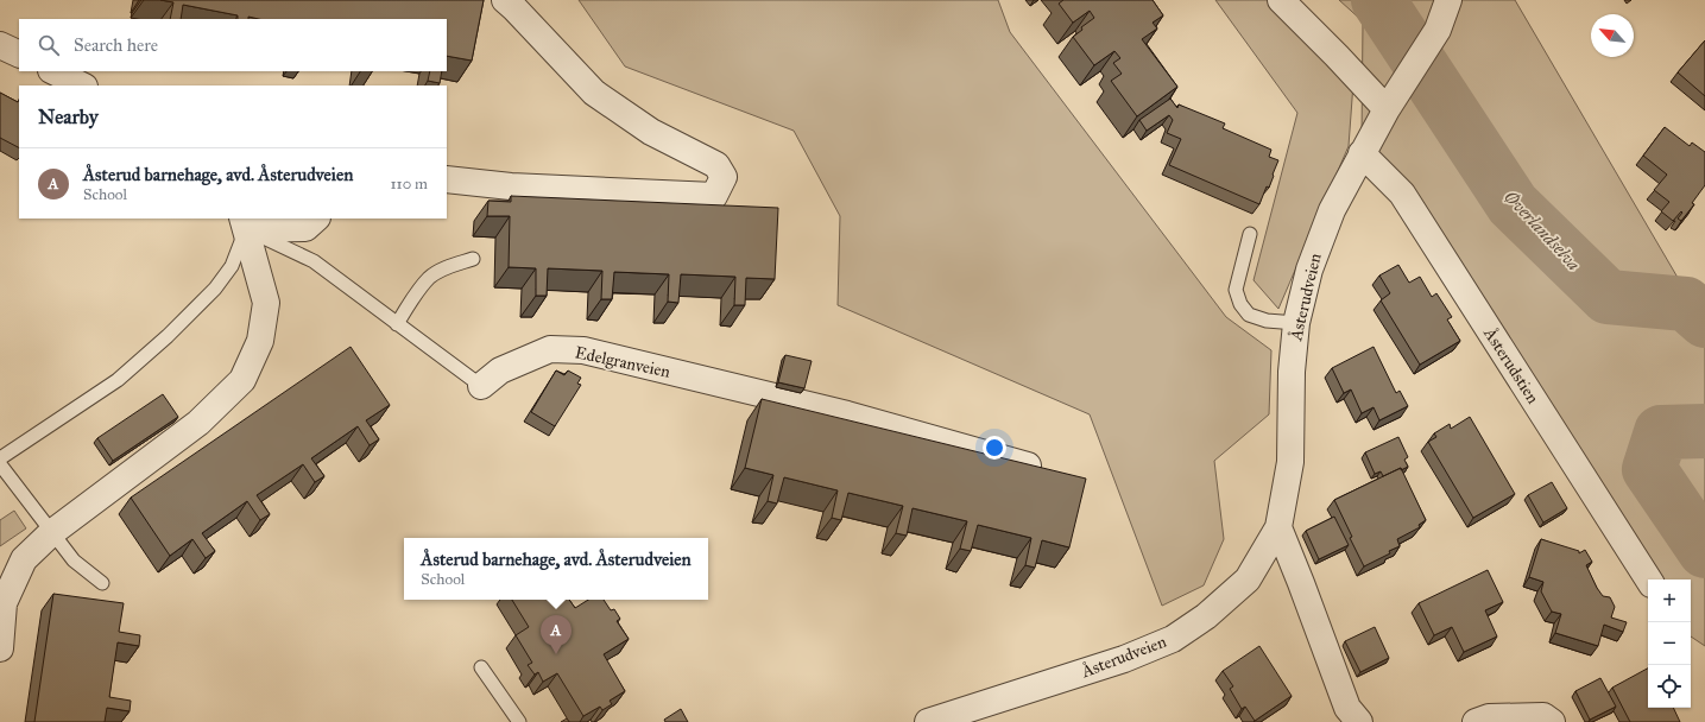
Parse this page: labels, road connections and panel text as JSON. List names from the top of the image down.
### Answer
{
  "streets": {
    "street": ["Åsterudveien", "Edelgranveien", "Åsterudstien"]
  },
  "crossings": [
    ["Åsterudveien", "Åsterudstien"]
  ],
  "water": ["Øverlandselva"],
  "north": "top left",
  "page": {
    "search": "Search here",
    "heading": "Nearby",
    "list": [
      {
        "mark": "A",
        "name": "Åsterud barnehage, avd. Åsterudveien",
        "note": "School",
        "value": "110 m"
      }
    ],
    "popup": ["Åsterud barnehage, avd. Åsterudveien", "School"],
    "map_buttons": ["+", "−"],
    "pins": "A"
  }
}
